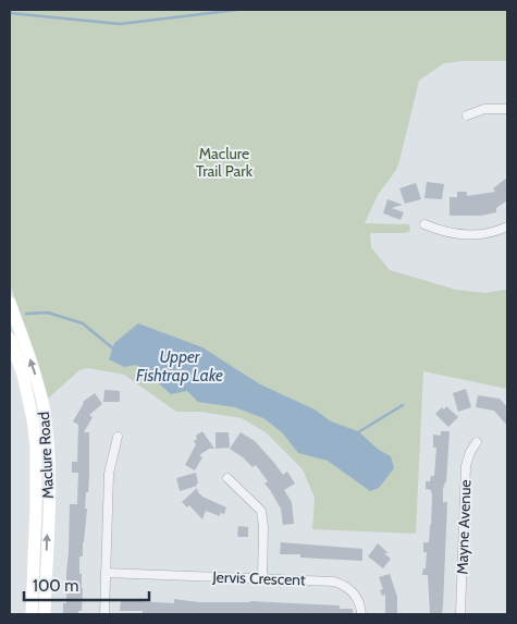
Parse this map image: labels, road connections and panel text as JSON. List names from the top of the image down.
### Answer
{
  "streets": {
    "main road": ["Maclure Road"],
    "street": ["Mayne Avenue", "Jervis Crescent"]
  },
  "water": ["Upper Fishtrap Lake"],
  "parks": ["Maclure Trail Park"],
  "scale_bar": "100 m"
}
